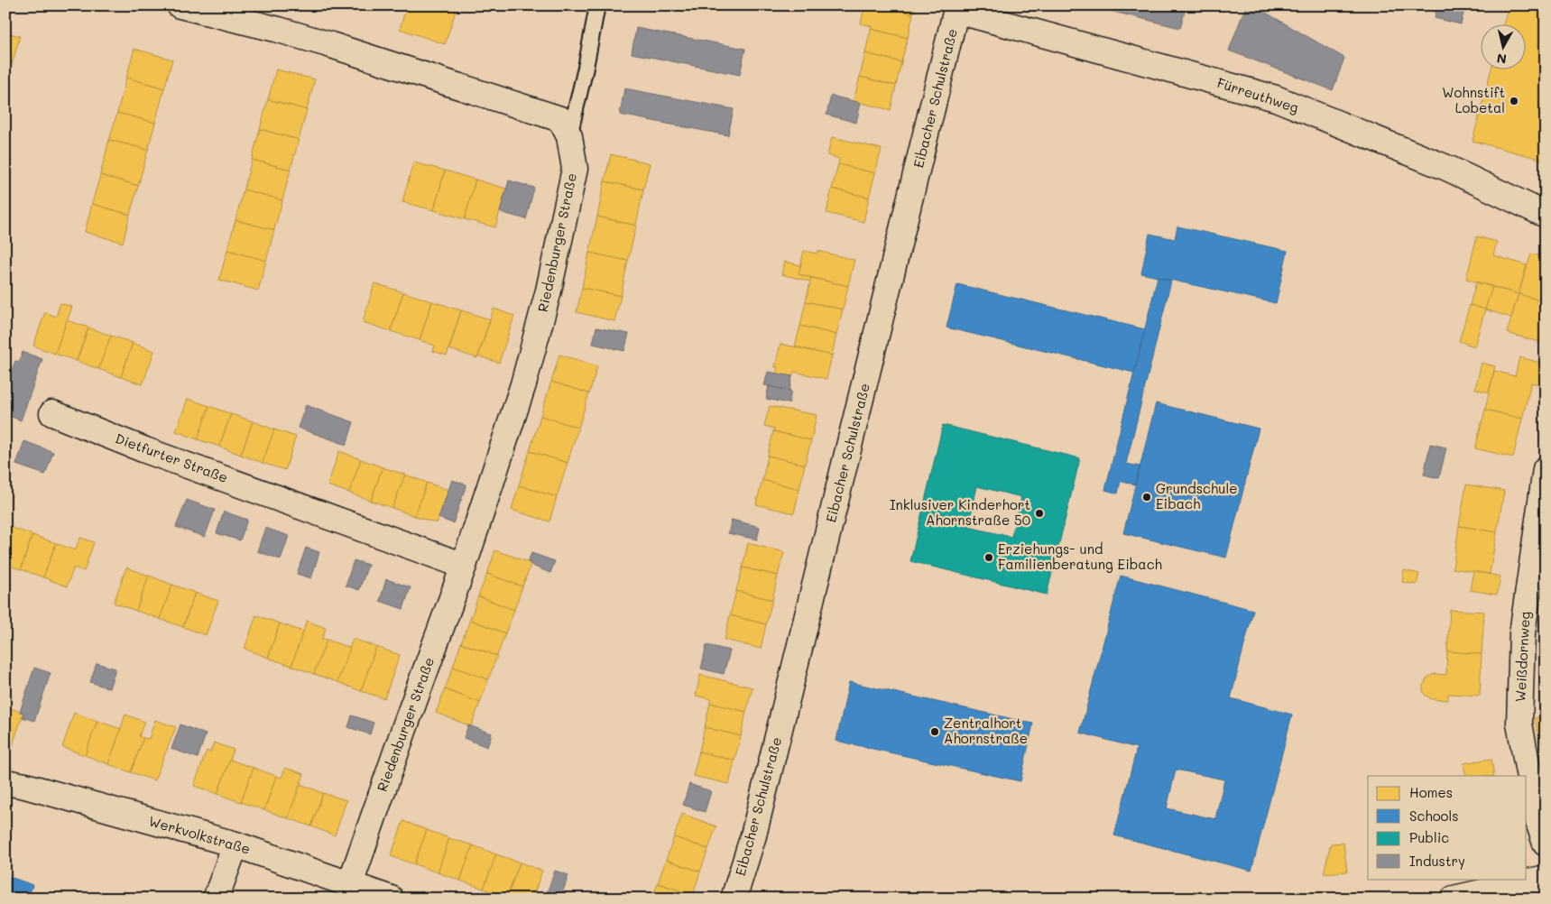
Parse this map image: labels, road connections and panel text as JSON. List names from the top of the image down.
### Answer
{
  "streets": {
    "street": [
      "Fürreuthweg",
      "Eibacher Schulstraße",
      "Riedenburger Straße",
      "Dietfurter Straße",
      "Weißdornweg",
      "Werkvolkstraße"
    ]
  },
  "crossings": [
    ["Fürreuthweg", "Eibacher Schulstraße"],
    ["Riedenburger Straße", "Dietfurter Straße"],
    ["Riedenburger Straße", "Werkvolkstraße"]
  ],
  "places": [
    "Wohnstift Lobetal",
    "Grundschule Eibach",
    "Inklusiver Kinderhort Ahornstraße 50",
    "Erziehungs- und Familienberatung Eibach",
    "Zentralhort Ahornstraße"
  ],
  "legend": [
    "Homes",
    "Schools",
    "Public",
    "Industry"
  ],
  "north": "bottom"
}
